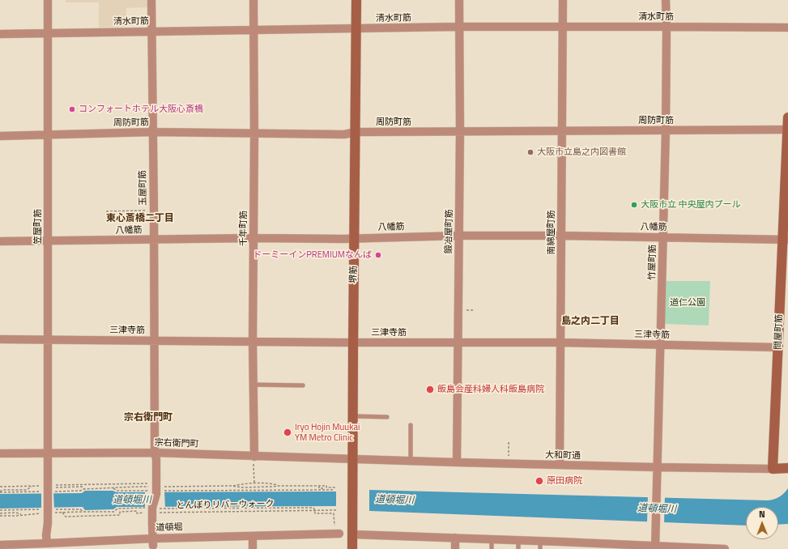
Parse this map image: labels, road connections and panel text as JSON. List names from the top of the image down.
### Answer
{
  "streets": {
    "main road": ["堺筋", "問屋町筋"],
    "street": [
      "清水町筋",
      "周防町筋",
      "玉屋町筋",
      "笠屋町筋",
      "八幡筋",
      "千年町筋",
      "鍛冶屋町筋",
      "南綿屋町筋",
      "竹屋町筋",
      "三津寺筋",
      "宗右衛門町",
      "大和町通",
      "道頓堀"
    ],
    "path": ["とんぼりリバーウォーク"]
  },
  "crossings": [
    ["清水町筋", "玉屋町筋"],
    ["清水町筋", "笠屋町筋"],
    ["清水町筋", "千年町筋"],
    ["清水町筋", "鍛冶屋町筋"],
    ["清水町筋", "南綿屋町筋"],
    ["清水町筋", "竹屋町筋"],
    ["清水町筋", "堺筋"],
    ["周防町筋", "玉屋町筋"],
    ["周防町筋", "笠屋町筋"],
    ["周防町筋", "千年町筋"],
    ["周防町筋", "鍛冶屋町筋"],
    ["周防町筋", "南綿屋町筋"],
    ["周防町筋", "竹屋町筋"],
    ["周防町筋", "堺筋"],
    ["周防町筋", "問屋町筋"],
    ["玉屋町筋", "八幡筋"],
    ["玉屋町筋", "三津寺筋"],
    ["玉屋町筋", "宗右衛門町"],
    ["玉屋町筋", "道頓堀"],
    ["笠屋町筋", "八幡筋"],
    ["笠屋町筋", "三津寺筋"],
    ["笠屋町筋", "宗右衛門町"],
    ["笠屋町筋", "道頓堀"],
    ["八幡筋", "千年町筋"],
    ["八幡筋", "鍛冶屋町筋"],
    ["八幡筋", "南綿屋町筋"],
    ["八幡筋", "竹屋町筋"],
    ["八幡筋", "堺筋"],
    ["八幡筋", "問屋町筋"],
    ["千年町筋", "三津寺筋"],
    ["千年町筋", "宗右衛門町"],
    ["鍛冶屋町筋", "三津寺筋"],
    ["鍛冶屋町筋", "大和町通"],
    ["南綿屋町筋", "三津寺筋"],
    ["南綿屋町筋", "大和町通"],
    ["竹屋町筋", "三津寺筋"],
    ["竹屋町筋", "大和町通"],
    ["堺筋", "三津寺筋"],
    ["堺筋", "宗右衛門町"],
    ["堺筋", "大和町通"],
    ["三津寺筋", "問屋町筋"],
    ["問屋町筋", "大和町通"],
    ["宗右衛門町", "大和町通"]
  ],
  "districts": ["東心斎橋二丁目", "島之内二丁目", "宗右衛門町"],
  "water": ["道頓堀川"],
  "parks": ["道仁公園"],
  "places": [
    "コンフォートホテル大阪心斎橋",
    "大阪市立島之内図書館",
    "大阪市立 中央屋内プール",
    "ドーミーインPREMIUMなんば",
    "飯島会産科婦人科飯島病院",
    "Iryo Hojin Muukai YM Metro Clinic",
    "原田病院"
  ],
  "north": "top"
}
